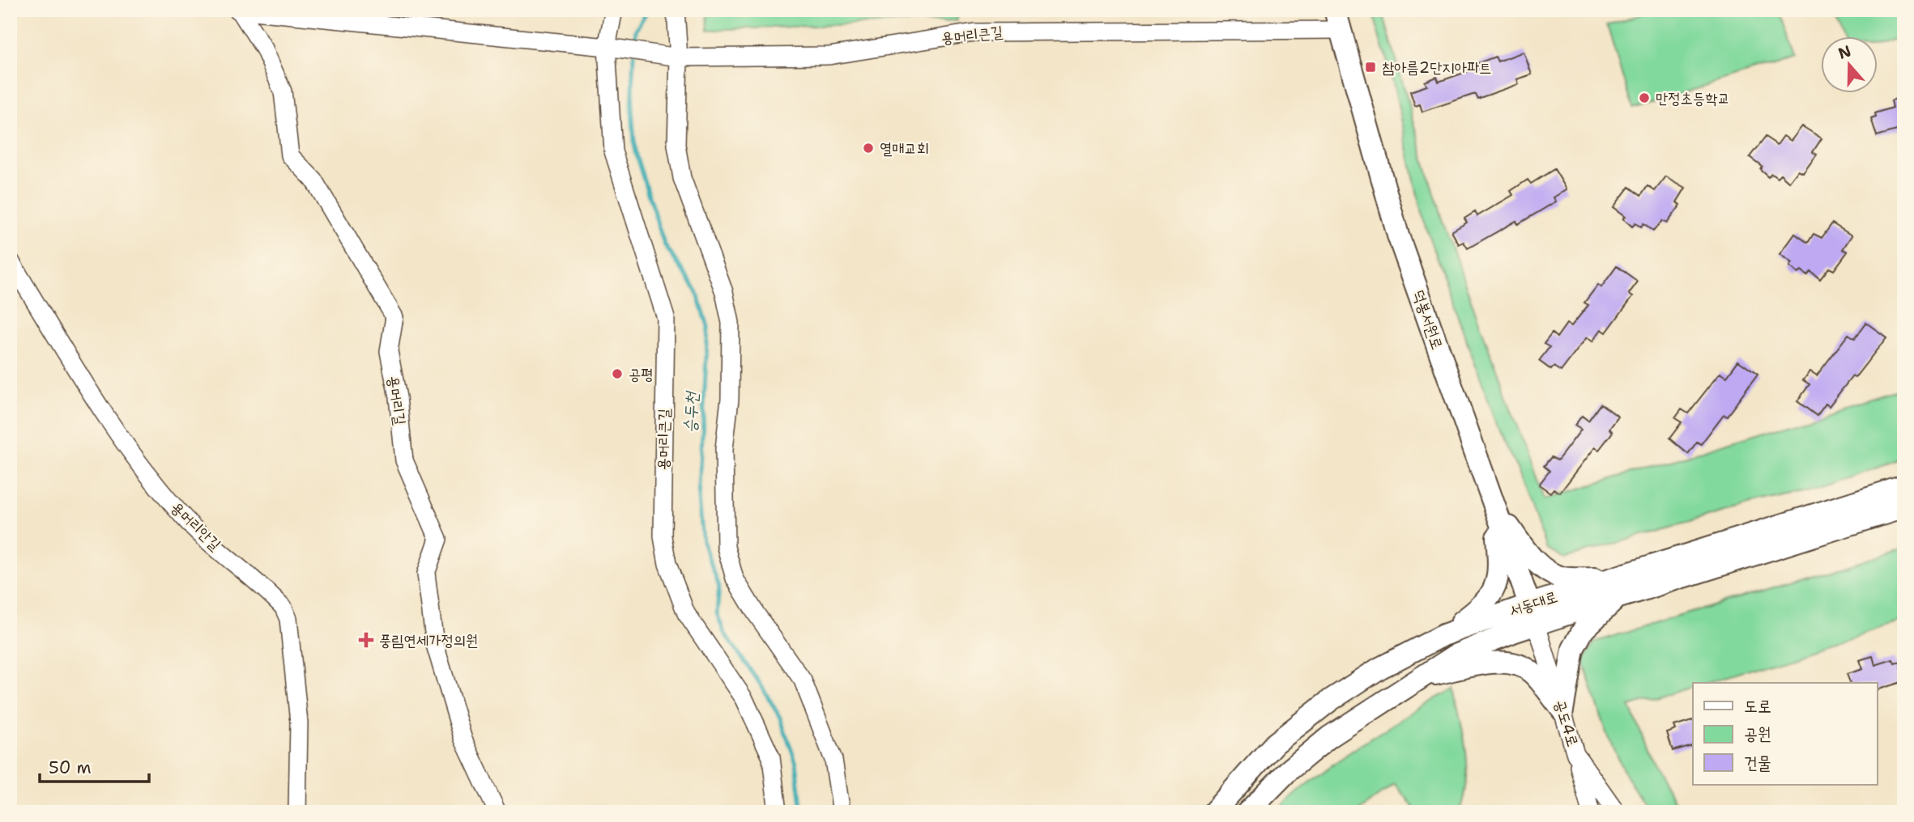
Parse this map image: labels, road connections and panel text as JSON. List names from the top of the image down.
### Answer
{
  "streets": {
    "main road": ["덕봉서원로", "서동대로"],
    "street": [
      "용머리큰길",
      "용머리길",
      "용머리안길",
      "공도4로"
    ]
  },
  "crossings": [
    ["용머리큰길", "덕봉서원로"],
    ["용머리큰길", "용머리길"],
    ["덕봉서원로", "서동대로"],
    ["덕봉서원로", "공도4로"],
    ["서동대로", "공도4로"]
  ],
  "water": ["승두천"],
  "places": {
    "transit": ["참아름2단지아파트"],
    "other": ["만정초등학교", "열매교회", "공평"],
    "health": ["풍림연세가정의원"]
  },
  "legend": ["도로", "공원", "건물"],
  "scale_bar": "50 m",
  "north": "top"
}
